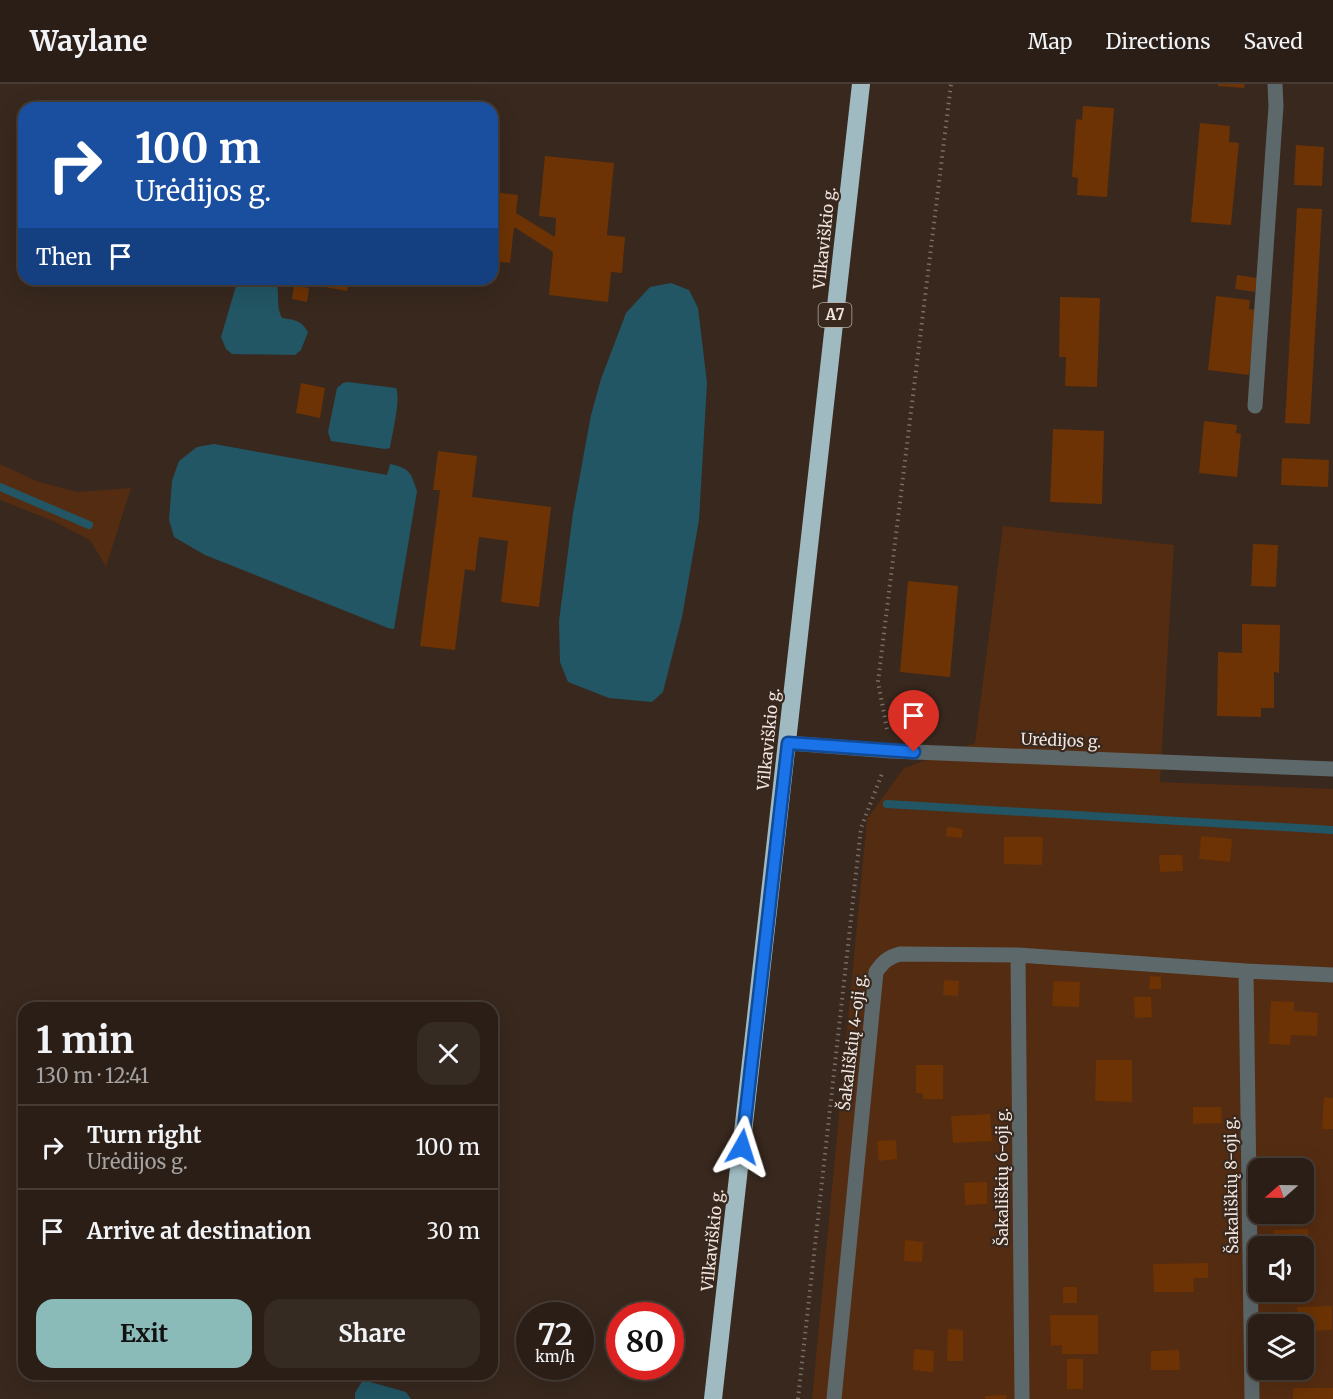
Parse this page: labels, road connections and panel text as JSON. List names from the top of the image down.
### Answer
{
  "streets": {
    "highway": ["Vilkaviškio g.", "A7"],
    "street": [
      "Urėdijos g.",
      "Šakališkių 4-oji g.",
      "Šakališkių 6-oji g.",
      "Šakališkių 8-oji g."
    ]
  },
  "crossings": [
    ["Vilkaviškio g.", "Urėdijos g."],
    ["Šakališkių 4-oji g.", "Šakališkių 6-oji g."],
    ["Šakališkių 4-oji g.", "Šakališkių 8-oji g."]
  ],
  "north": "left",
  "page": {
    "header": "Waylane",
    "nav": ["Map", "Directions", "Saved"],
    "turn": ["100 m", "Urėdijos g."],
    "then": "Then",
    "heading": ["1 min", "130 m · 12:41"],
    "list": [
      {
        "name": "Turn right",
        "note": "Urėdijos g.",
        "value": "100 m"
      },
      {
        "name": "Arrive at destination",
        "value": "30 m"
      }
    ],
    "buttons": ["Exit", "Share"],
    "speed": "72 km/h",
    "limit": "80"
  }
}
